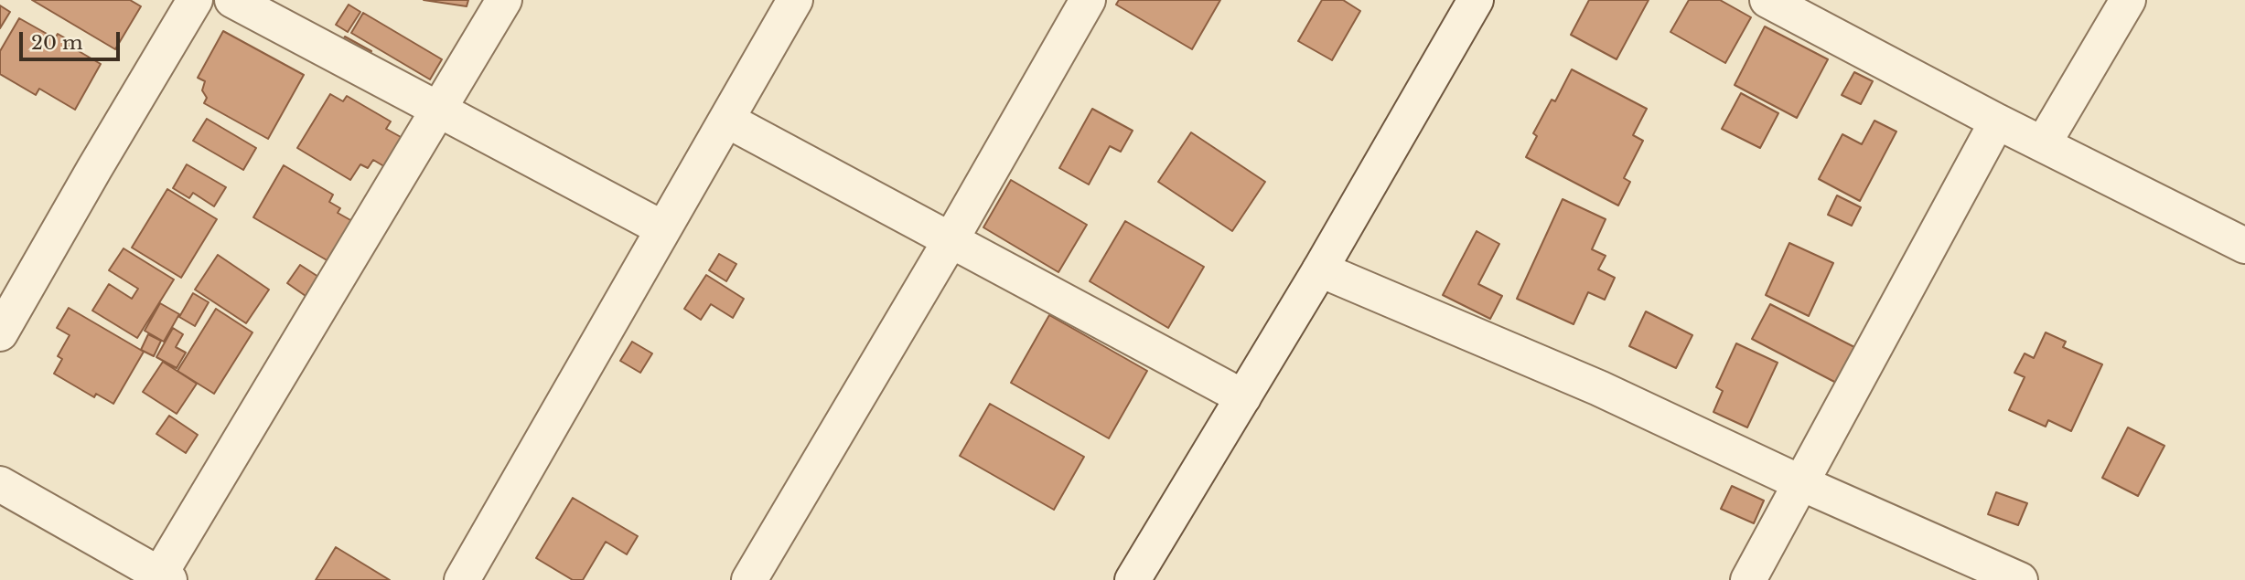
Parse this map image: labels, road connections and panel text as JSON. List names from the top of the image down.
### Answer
{
  "scale_bar": "20 m"
}
